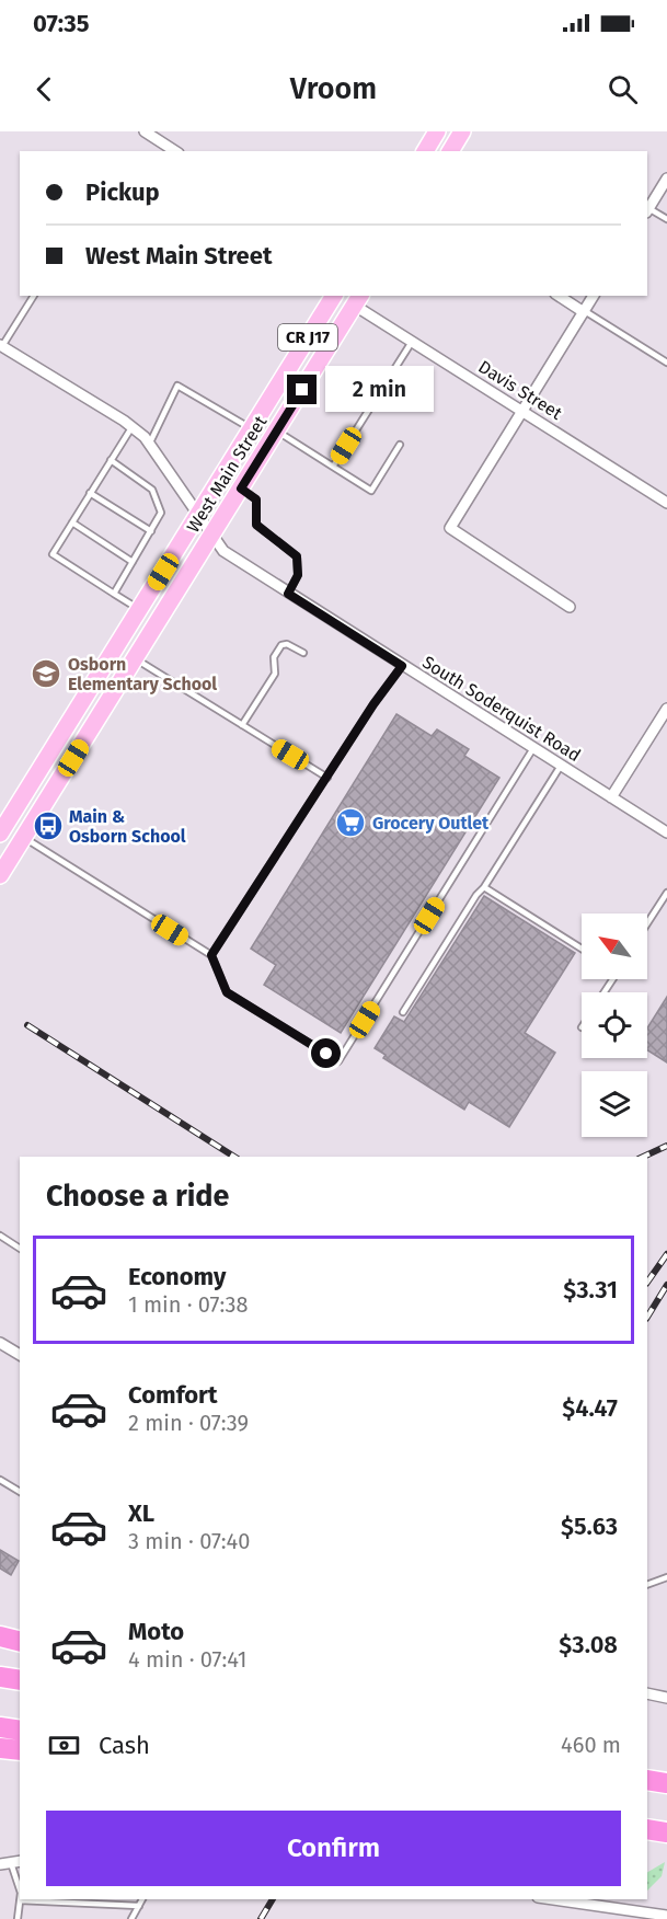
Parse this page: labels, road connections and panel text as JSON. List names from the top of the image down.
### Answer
{
  "streets": {
    "main road": ["CR J17", "West Main Street"],
    "street": ["Davis Street", "South Soderquist Road"]
  },
  "crossings": [
    ["Davis Street", "West Main Street"],
    ["West Main Street", "South Soderquist Road"]
  ],
  "places": {
    "school or university": ["Osborn Elementary School"],
    "supermarket": ["Grocery Outlet"],
    "bus stop": ["Main & Osborn School"]
  },
  "north": "top left",
  "page": {
    "status": "07:35",
    "header": "Vroom",
    "banner": ["Pickup", "West Main Street"],
    "bubble": "2 min",
    "heading": "Choose a ride",
    "list": [
      {
        "name": "Economy",
        "note": "1 min · 07:38",
        "value": "$3.31"
      },
      {
        "name": "Comfort",
        "note": "2 min · 07:39",
        "value": "$4.47"
      },
      {
        "name": "XL",
        "note": "3 min · 07:40",
        "value": "$5.63"
      },
      {
        "name": "Moto",
        "note": "4 min · 07:41",
        "value": "$3.08"
      }
    ],
    "pay": ["Cash", "460 m"],
    "buttons": "Confirm"
  }
}
